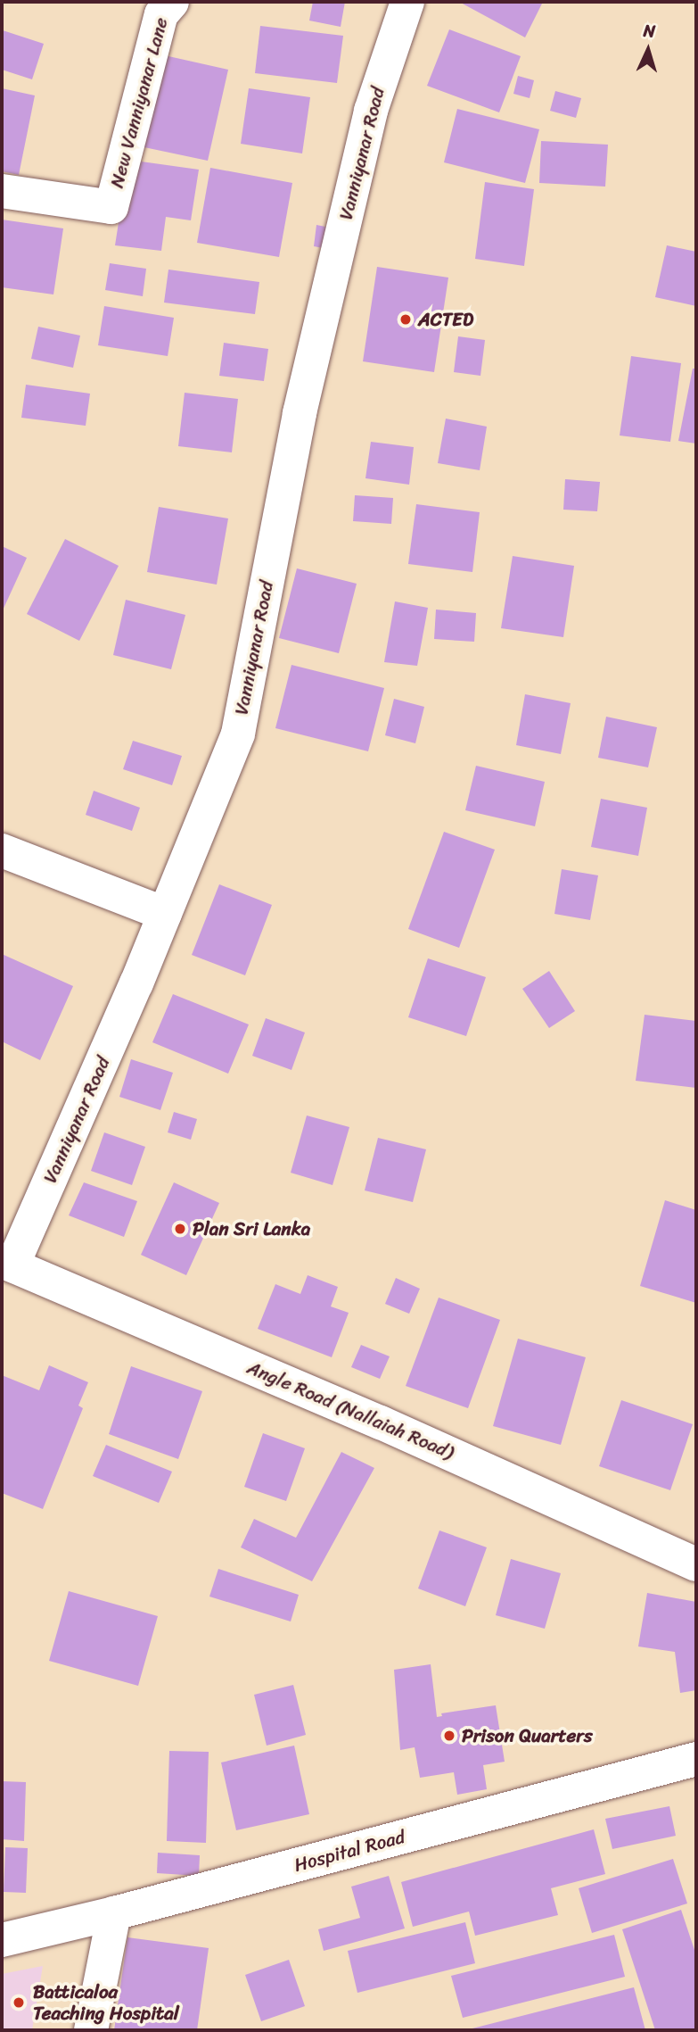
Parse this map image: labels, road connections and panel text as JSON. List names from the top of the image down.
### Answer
{
  "streets": {
    "street": [
      "New Vanniyanar Lane",
      "Vanniyanar Road",
      "Angle Road (Nallaiah Road)",
      "Hospital Road"
    ]
  },
  "crossings": [
    ["Vanniyanar Road", "Angle Road (Nallaiah Road)"]
  ],
  "places": [
    "ACTED",
    "Plan Sri Lanka",
    "Prison Quarters",
    "Batticaloa Teaching Hospital"
  ],
  "north": "top"
}
